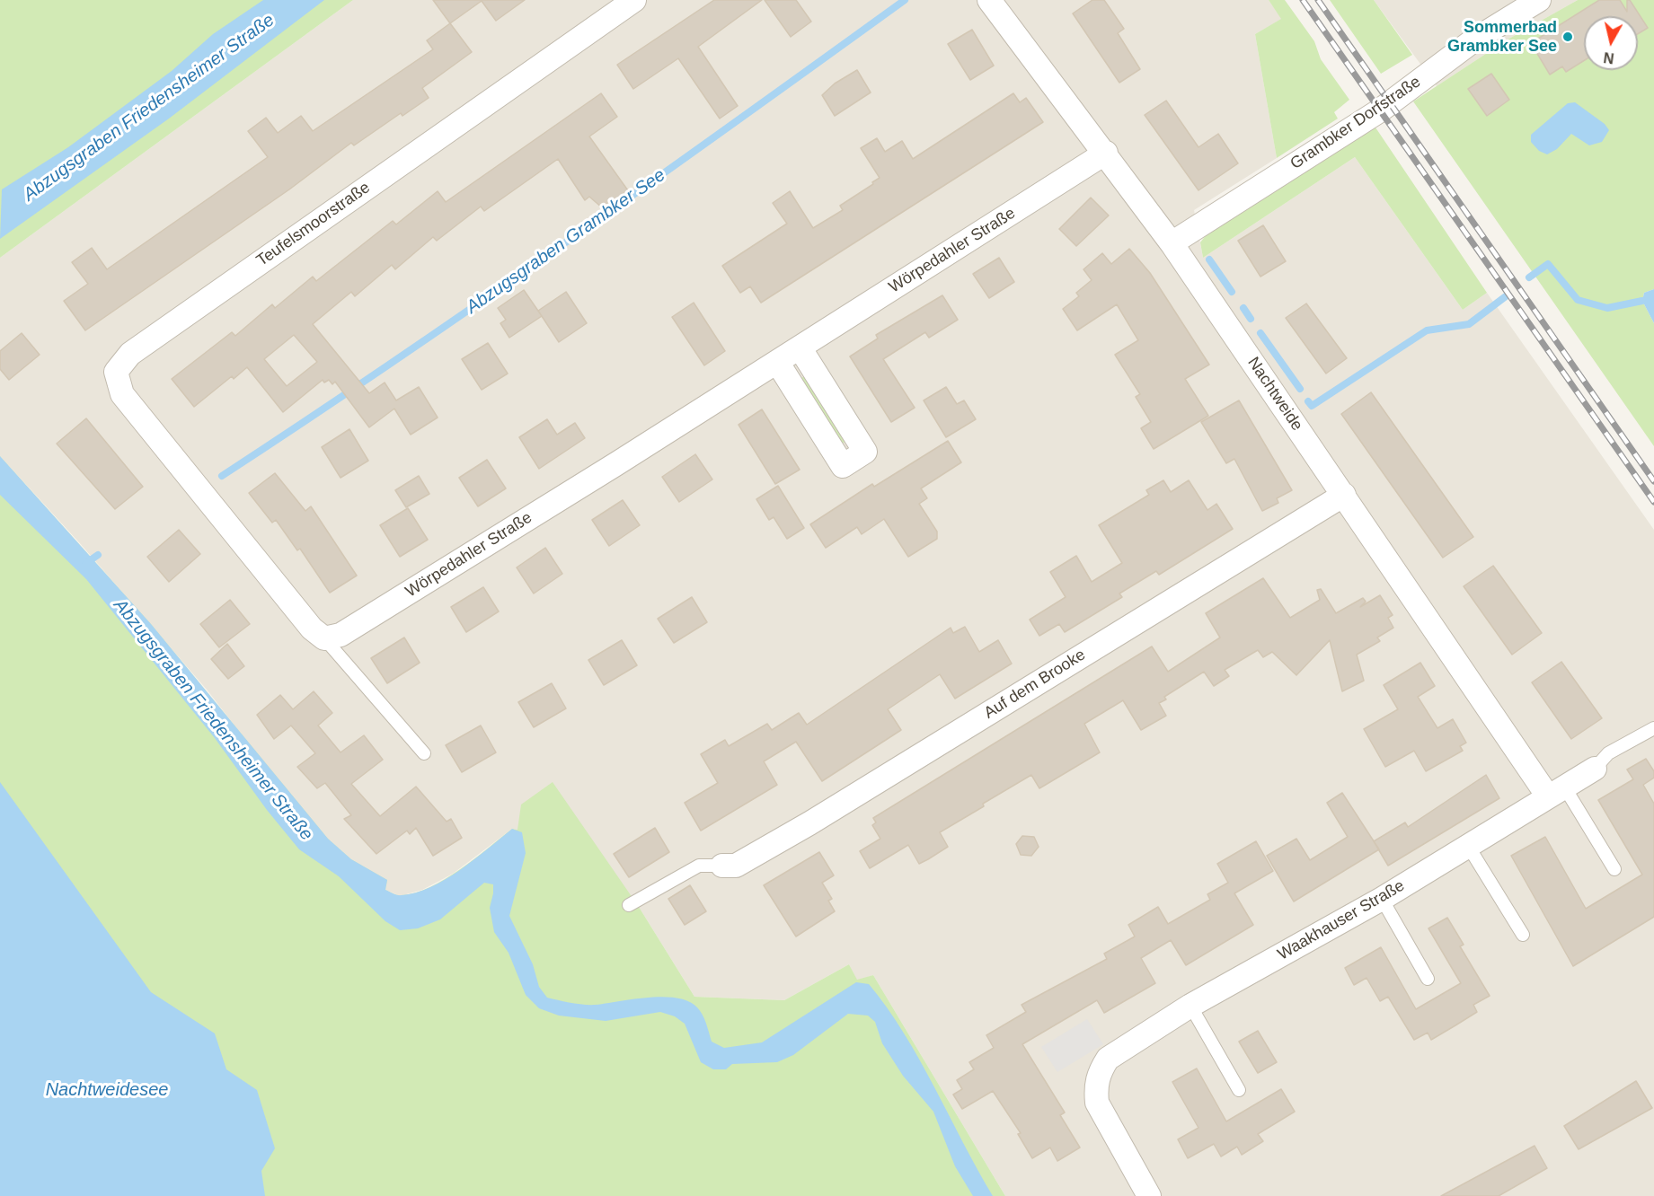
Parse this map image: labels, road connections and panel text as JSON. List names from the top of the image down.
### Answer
{
  "streets": {
    "street": [
      "Grambker Dorfstraße",
      "Teufelsmoorstraße",
      "Wörpedahler Straße",
      "Nachtweide",
      "Auf dem Brooke",
      "Waakhauser Straße"
    ]
  },
  "crossings": [
    ["Grambker Dorfstraße", "Nachtweide"],
    ["Teufelsmoorstraße", "Wörpedahler Straße"],
    ["Wörpedahler Straße", "Nachtweide"],
    ["Nachtweide", "Auf dem Brooke"],
    ["Nachtweide", "Waakhauser Straße"]
  ],
  "water": ["Abzugsgraben Friedensheimer Straße", "Abzugsgraben Grambker See", "Nachtweidesee"],
  "places": ["Sommerbad Grambker See"],
  "north": "bottom"
}
